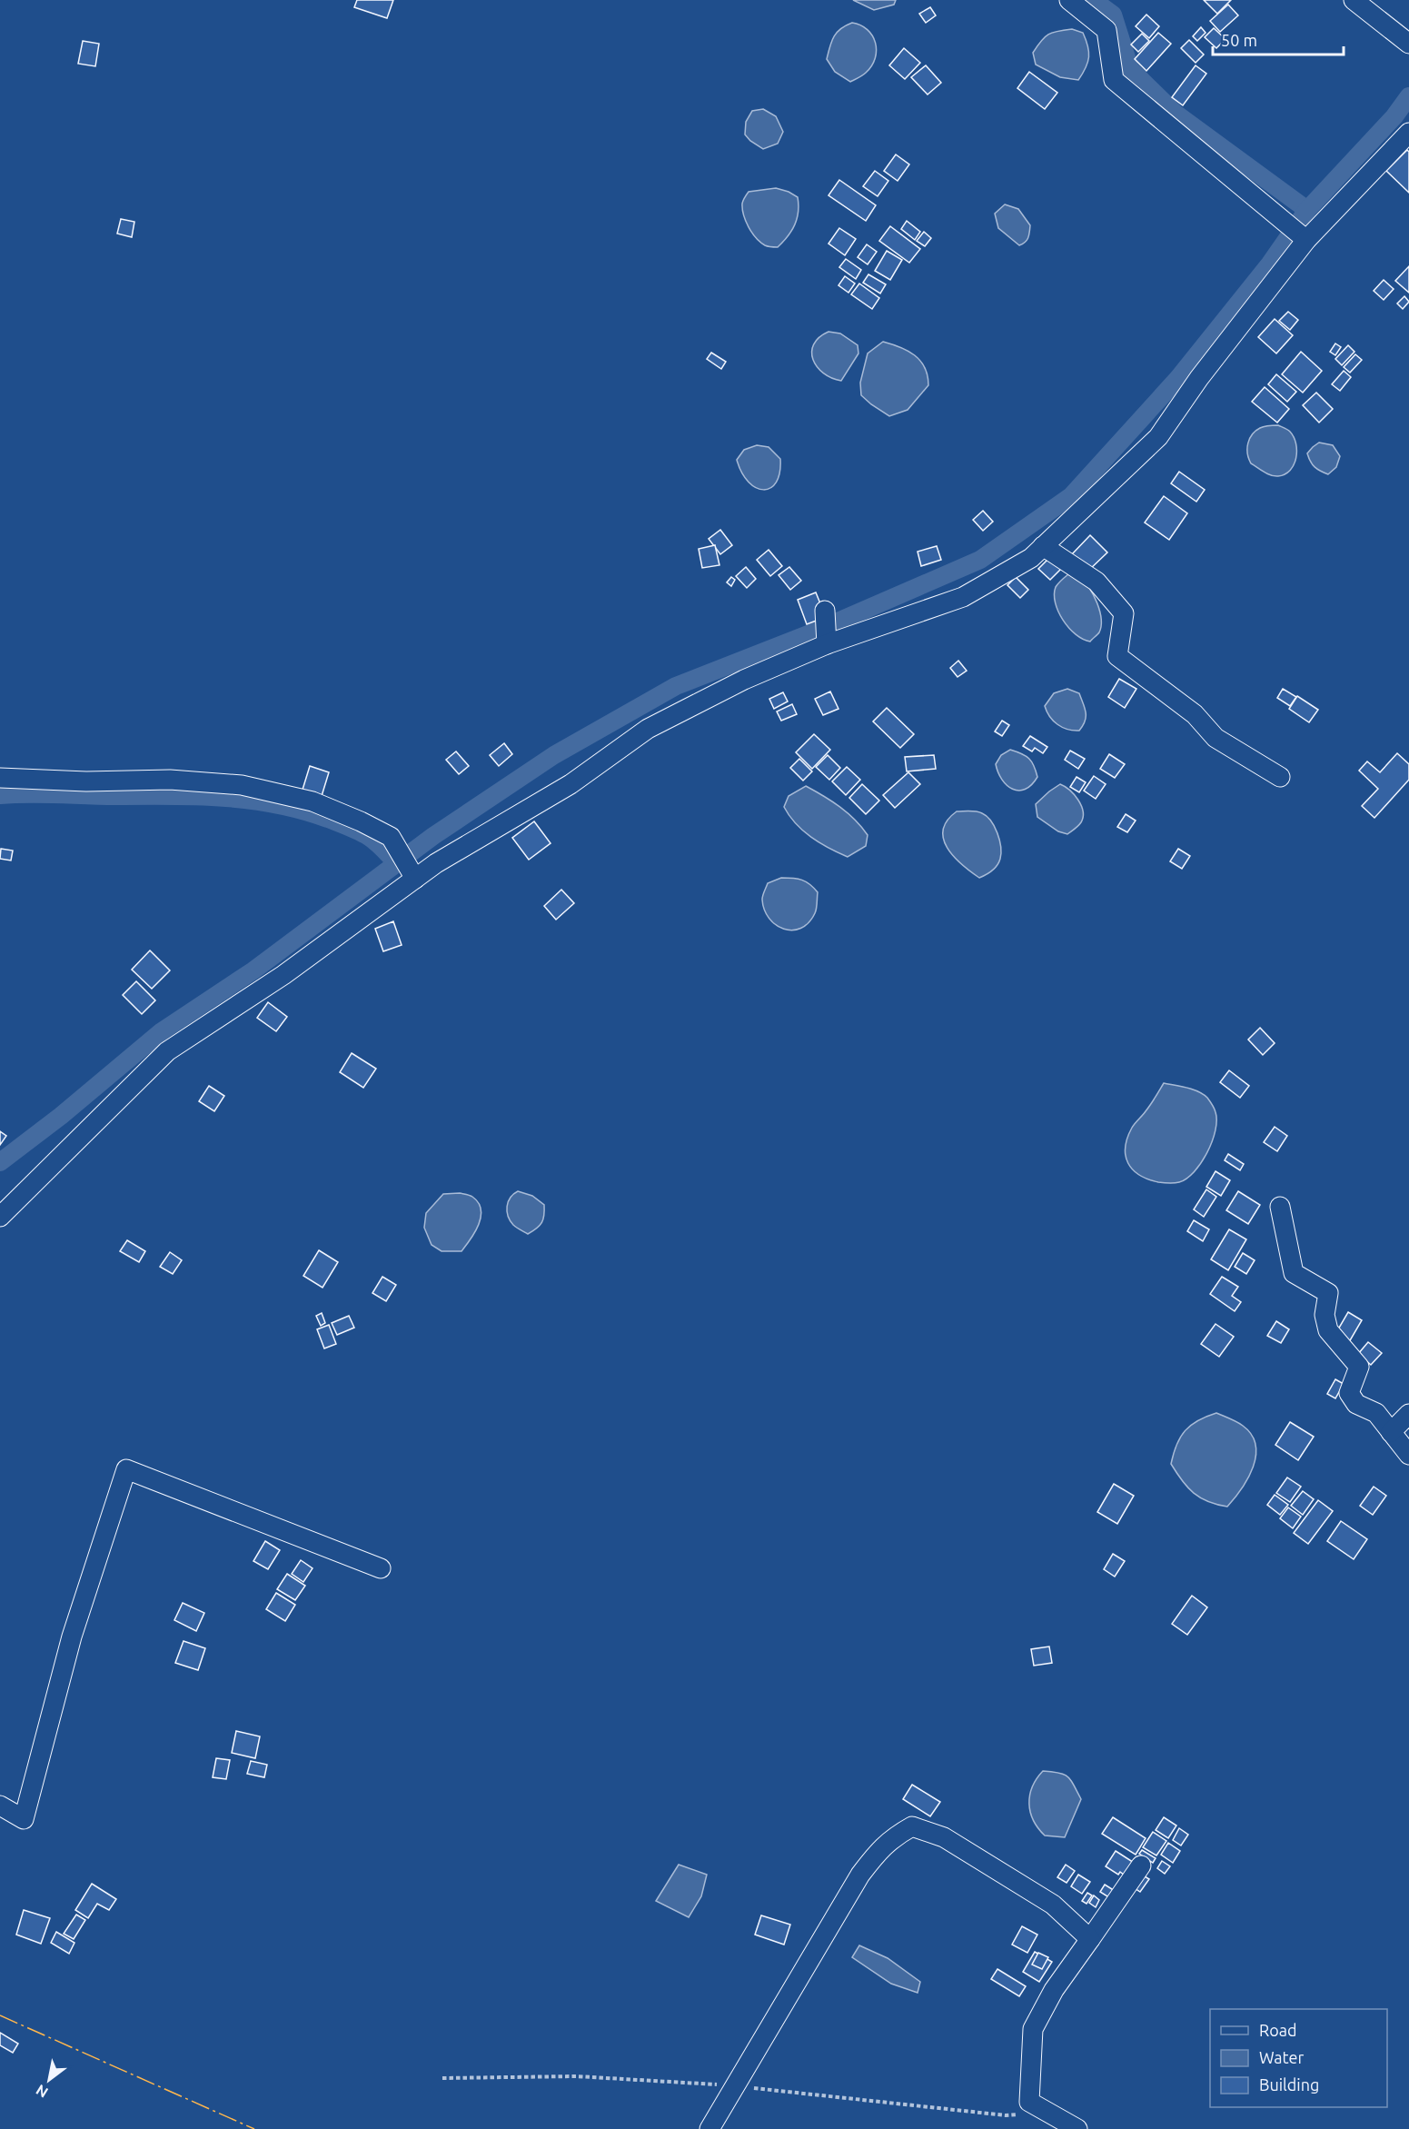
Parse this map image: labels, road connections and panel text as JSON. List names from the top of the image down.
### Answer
{
  "legend": ["Road", "Water", "Building"],
  "scale_bar": "50 m",
  "north": "bottom left"
}
